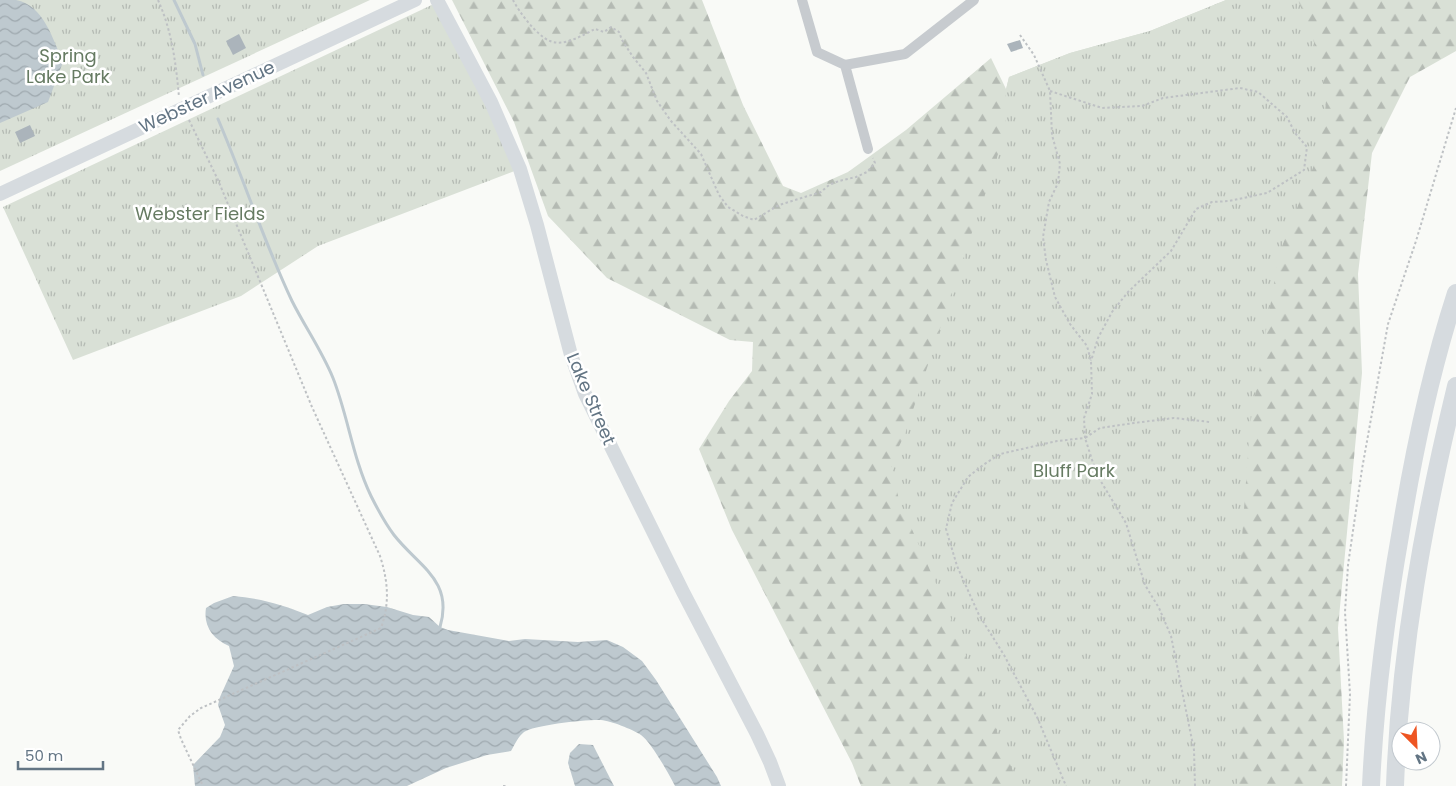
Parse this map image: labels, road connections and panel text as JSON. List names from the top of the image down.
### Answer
{
  "streets": {
    "street": ["Webster Avenue", "Lake Street"]
  },
  "parks": ["Spring Lake Park", "Webster Fields", "Bluff Park"],
  "scale_bar": "50 m",
  "north": "bottom right"
}
